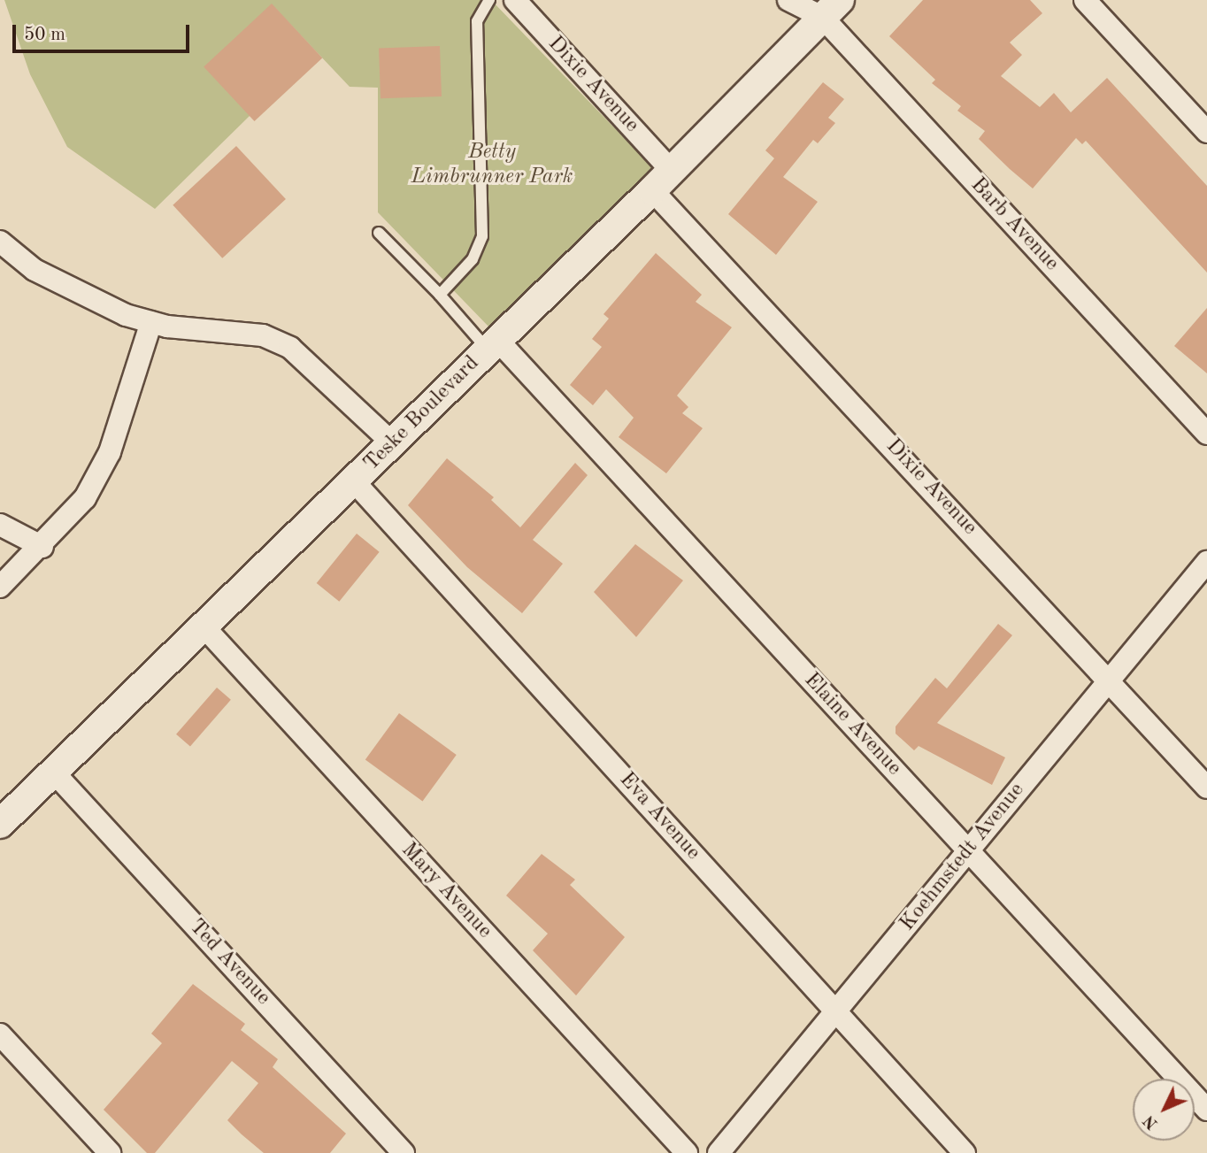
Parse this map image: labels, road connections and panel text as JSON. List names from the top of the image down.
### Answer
{
  "streets": {
    "street": [
      "Dixie Avenue",
      "Barb Avenue",
      "Teske Boulevard",
      "Elaine Avenue",
      "Eva Avenue",
      "Koehmstedt Avenue",
      "Mary Avenue",
      "Ted Avenue"
    ]
  },
  "crossings": [
    ["Dixie Avenue", "Teske Boulevard"],
    ["Dixie Avenue", "Koehmstedt Avenue"],
    ["Barb Avenue", "Teske Boulevard"],
    ["Teske Boulevard", "Elaine Avenue"],
    ["Teske Boulevard", "Eva Avenue"],
    ["Teske Boulevard", "Mary Avenue"],
    ["Teske Boulevard", "Ted Avenue"],
    ["Elaine Avenue", "Koehmstedt Avenue"],
    ["Eva Avenue", "Koehmstedt Avenue"]
  ],
  "parks": ["Betty Limbrunner Park"],
  "scale_bar": "50 m",
  "north": "bottom left"
}
